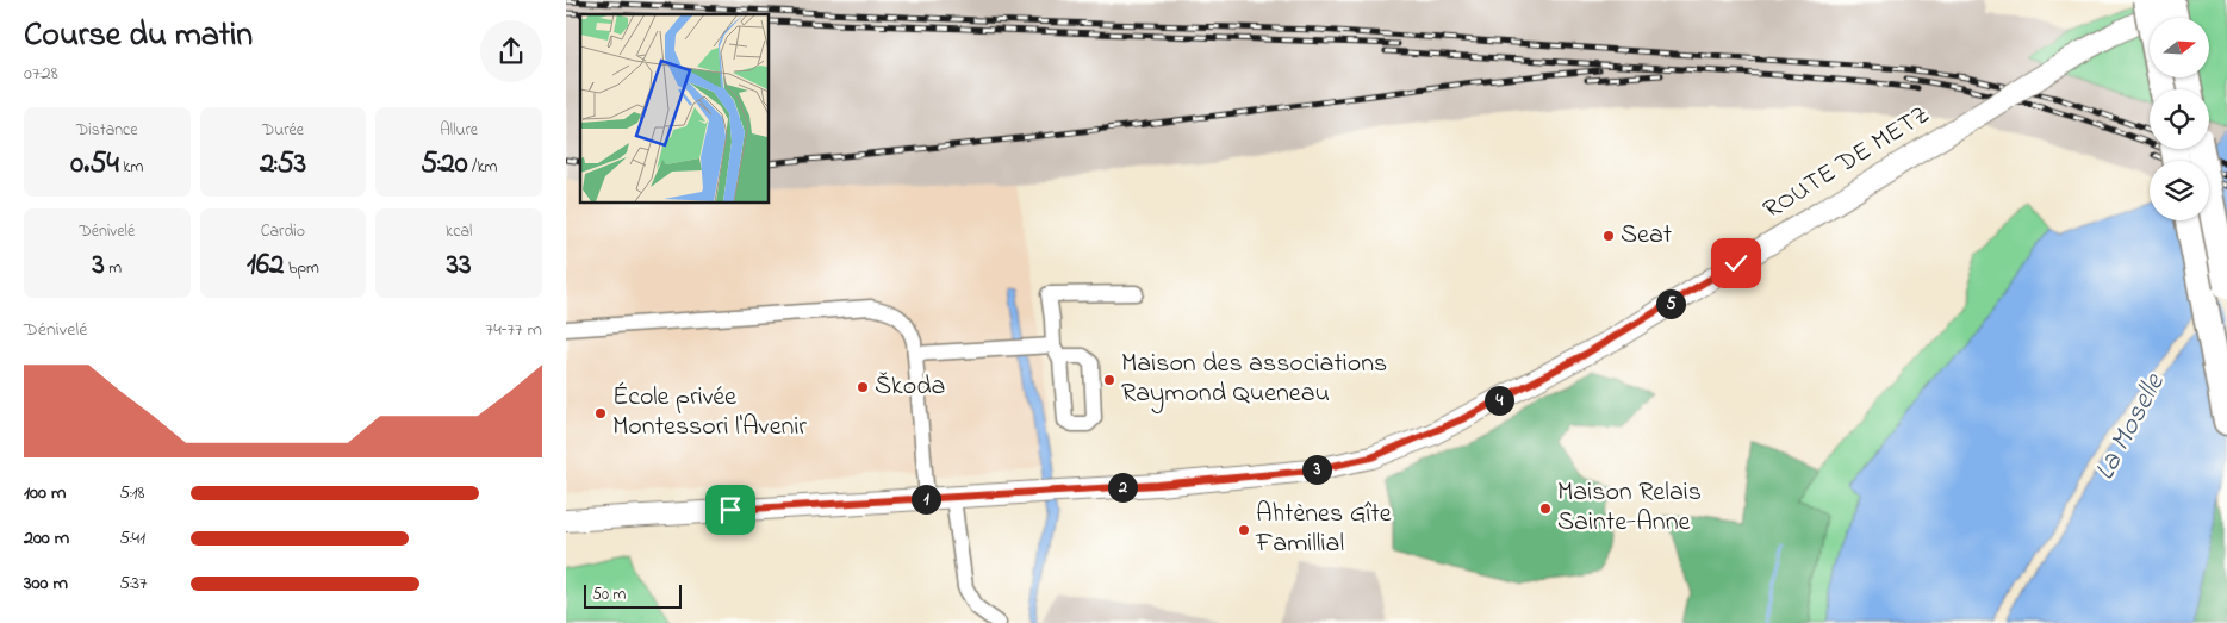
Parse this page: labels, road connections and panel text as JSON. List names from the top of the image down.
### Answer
{
  "streets": {
    "main road": ["ROUTE DE METZ"]
  },
  "water": ["La Moselle"],
  "places": [
    "Seat",
    "Maison des associations Raymond Queneau",
    "Škoda",
    "École privée Montessori l'Avenir",
    "Maison Relais Sainte-Anne",
    "Ahtènes Gîte Famillial"
  ],
  "scale_bar": "50 m",
  "north": "right",
  "page": {
    "heading": ["Course du matin", "07:28"],
    "stats": [
      ["Distance", "0.54 km"],
      ["Durée", "2:53"],
      ["Allure", "5:20 /km"],
      ["Dénivelé", "3 m"],
      ["Cardio", "162 bpm"],
      ["kcal", "33"]
    ],
    "pins": [
      "5",
      "4",
      "3",
      "2",
      "1"
    ],
    "chart": ["Dénivelé", "74–77 m"],
    "list": [
      {
        "name": "100 m",
        "note": "5:18"
      },
      {
        "name": "200 m",
        "note": "5:41"
      },
      {
        "name": "300 m",
        "note": "5:37"
      }
    ],
    "scale": "50 m"
  }
}
